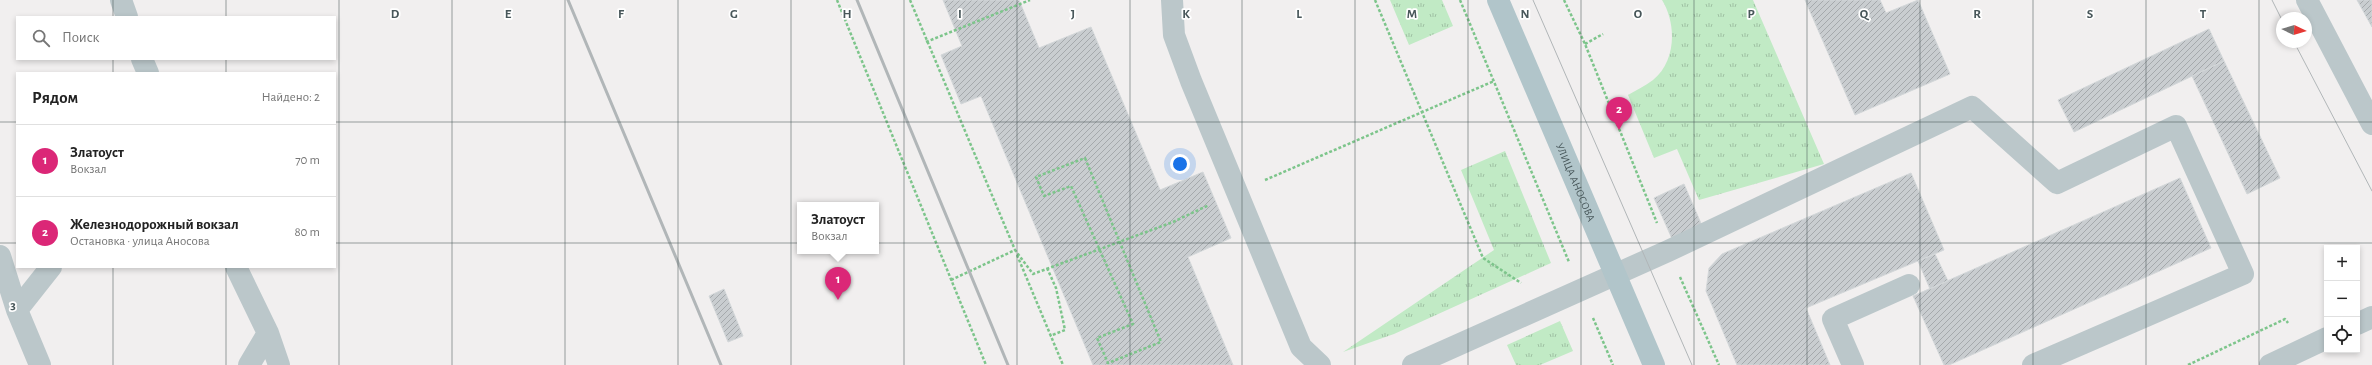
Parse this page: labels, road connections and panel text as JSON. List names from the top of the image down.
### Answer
{
  "streets": {
    "main road": ["УЛИЦА АНОСОВА"]
  },
  "north": "right",
  "page": {
    "search": "Поиск",
    "heading": ["Рядом", "Найдено: 2"],
    "pins": ["2", "1"],
    "list": [
      {
        "mark": "1",
        "name": "Златоуст",
        "note": "Вокзал",
        "value": "70 m"
      },
      {
        "mark": "2",
        "name": "Железнодорожный вокзал",
        "note": "Остановка · улица Аносова",
        "value": "80 m"
      }
    ],
    "popup": ["Златоуст", "Вокзал"],
    "map_buttons": ["+", "−"]
  },
  "grid": {
    "columns": [
      "D",
      "E",
      "F",
      "G",
      "H",
      "I",
      "J",
      "K",
      "L",
      "M",
      "N",
      "O",
      "P",
      "Q",
      "R",
      "S",
      "T"
    ],
    "rows": ["3"]
  }
}
